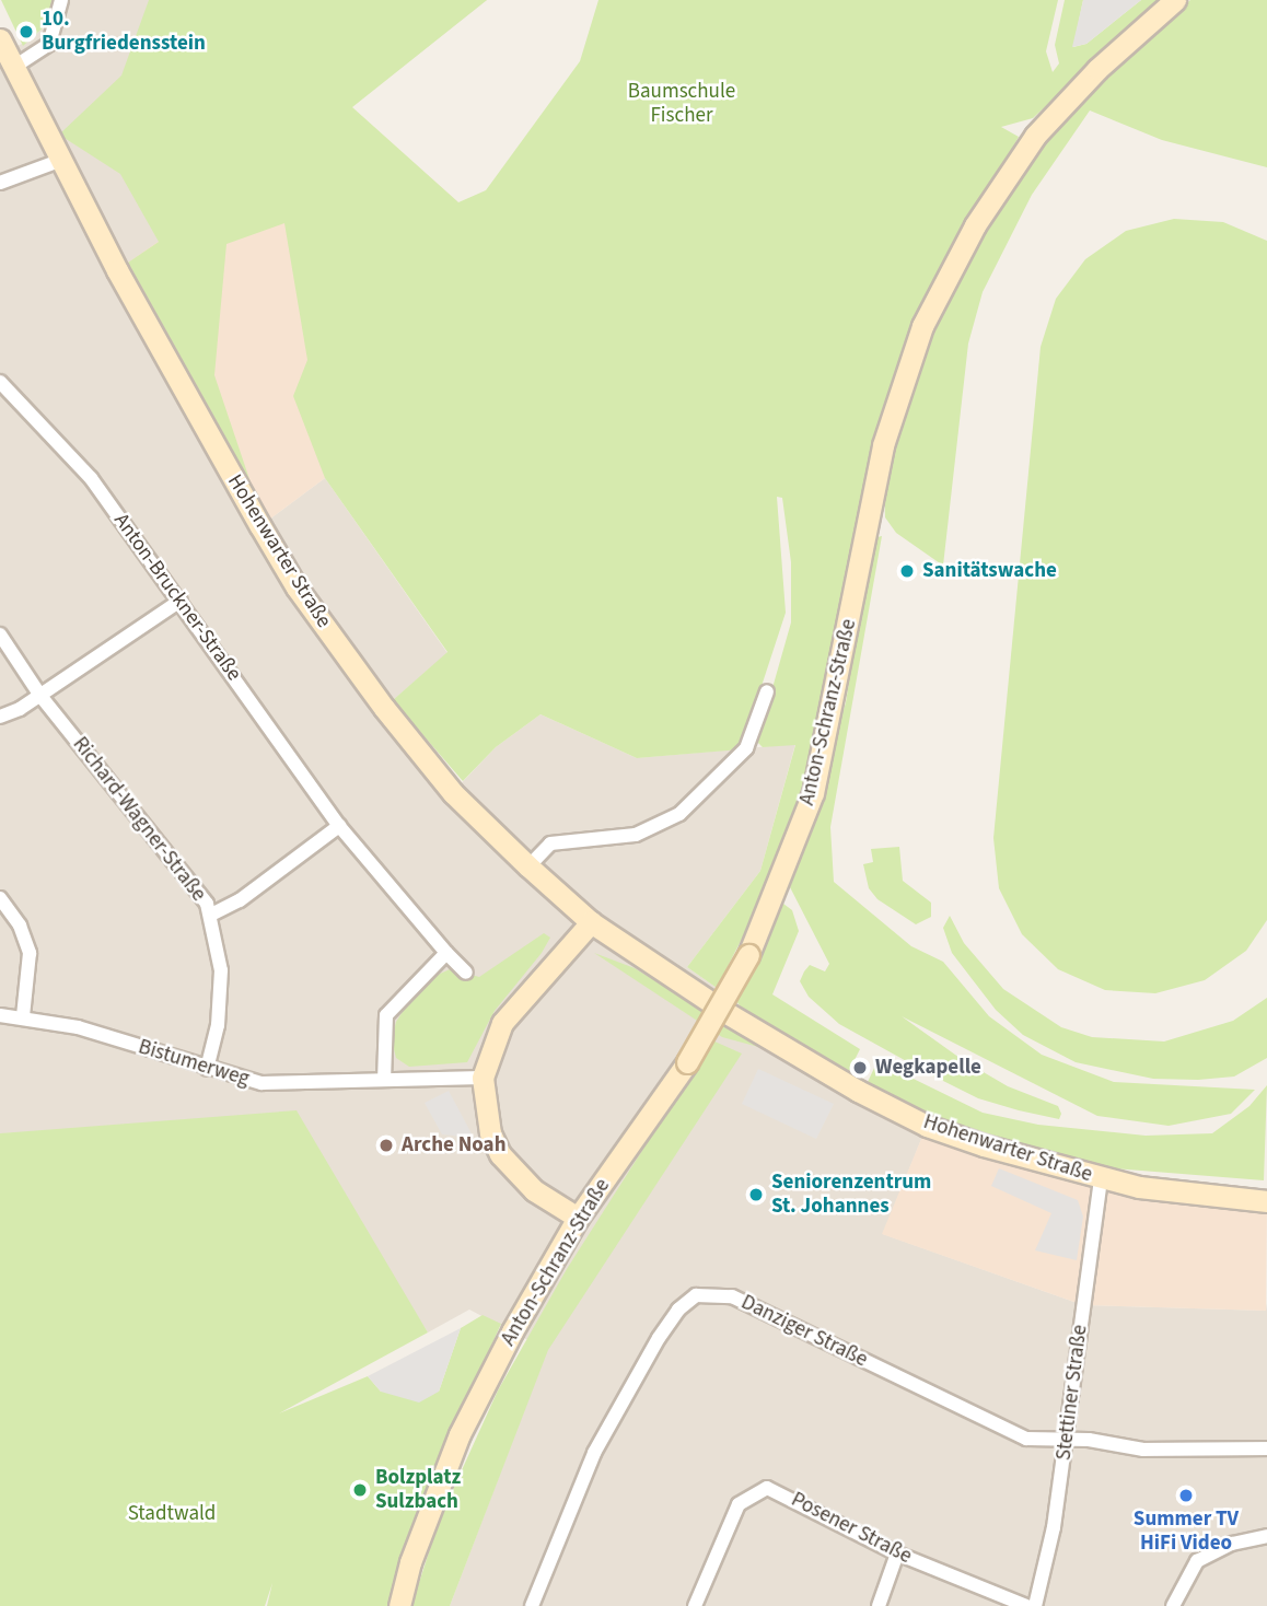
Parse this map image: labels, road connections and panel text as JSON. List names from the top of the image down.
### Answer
{
  "streets": {
    "street": [
      "Hohenwarter Straße",
      "Anton-Bruckner-Straße",
      "Anton-Schranz-Straße",
      "Richard-Wagner-Straße",
      "Bistumerweg",
      "Danziger Straße",
      "Stettiner Straße",
      "Posener Straße"
    ]
  },
  "crossings": [
    ["Hohenwarter Straße", "Stettiner Straße"],
    ["Richard-Wagner-Straße", "Bistumerweg"],
    ["Danziger Straße", "Stettiner Straße"]
  ],
  "parks": ["Baumschule Fischer", "Stadtwald"],
  "places": [
    "10. Burgfriedensstein",
    "Sanitätswache",
    "Wegkapelle",
    "Arche Noah",
    "Seniorenzentrum St. Johannes",
    "Bolzplatz Sulzbach",
    "Summer TV HiFi Video"
  ]
}
